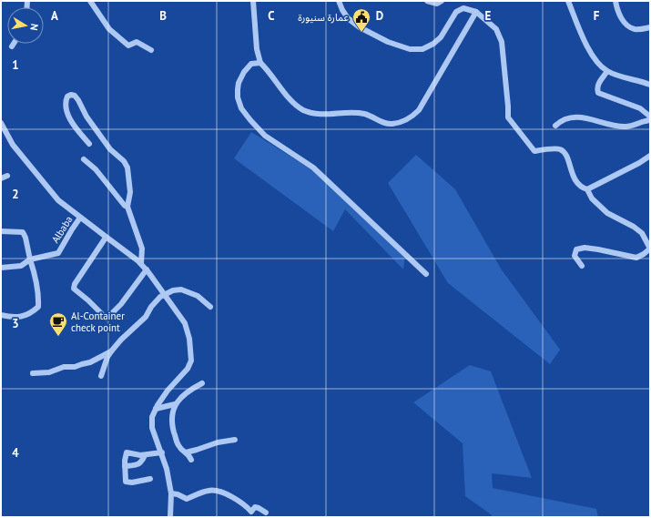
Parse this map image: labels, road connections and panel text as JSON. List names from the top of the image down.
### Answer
{
  "streets": {
    "street": ["Albaba"]
  },
  "places": {
    "public building": ["عمارة سنيورة"],
    "cafe": ["Al-Container check point"]
  },
  "north": "right",
  "grid": {
    "columns": [
      "A",
      "B",
      "C",
      "D",
      "E",
      "F"
    ],
    "rows": [
      "1",
      "2",
      "3",
      "4"
    ]
  }
}
